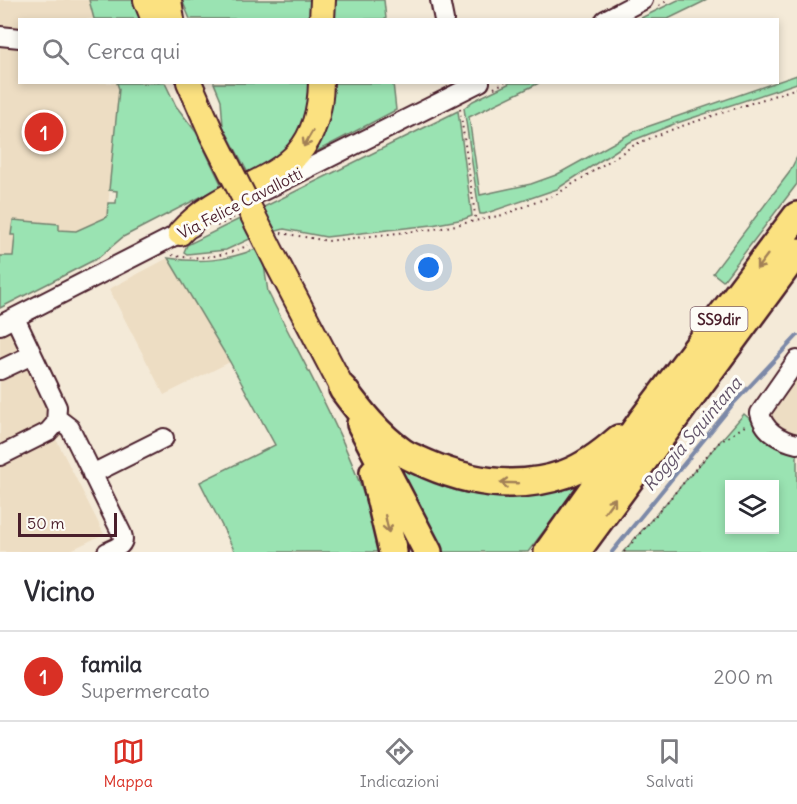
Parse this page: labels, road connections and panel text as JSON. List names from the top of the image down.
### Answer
{
  "streets": {
    "highway": ["SS9dir"],
    "street": ["Via Felice Cavallotti"]
  },
  "water": ["Roggia Squintana"],
  "scale_bar": "50 m",
  "page": {
    "search": "Cerca qui",
    "pins": "1",
    "scale": "50 m",
    "heading": "Vicino",
    "list": [
      {
        "mark": "1",
        "name": "famila",
        "note": "Supermercato",
        "value": "200 m"
      }
    ],
    "nav": ["Mappa", "Indicazioni", "Salvati"]
  }
}
